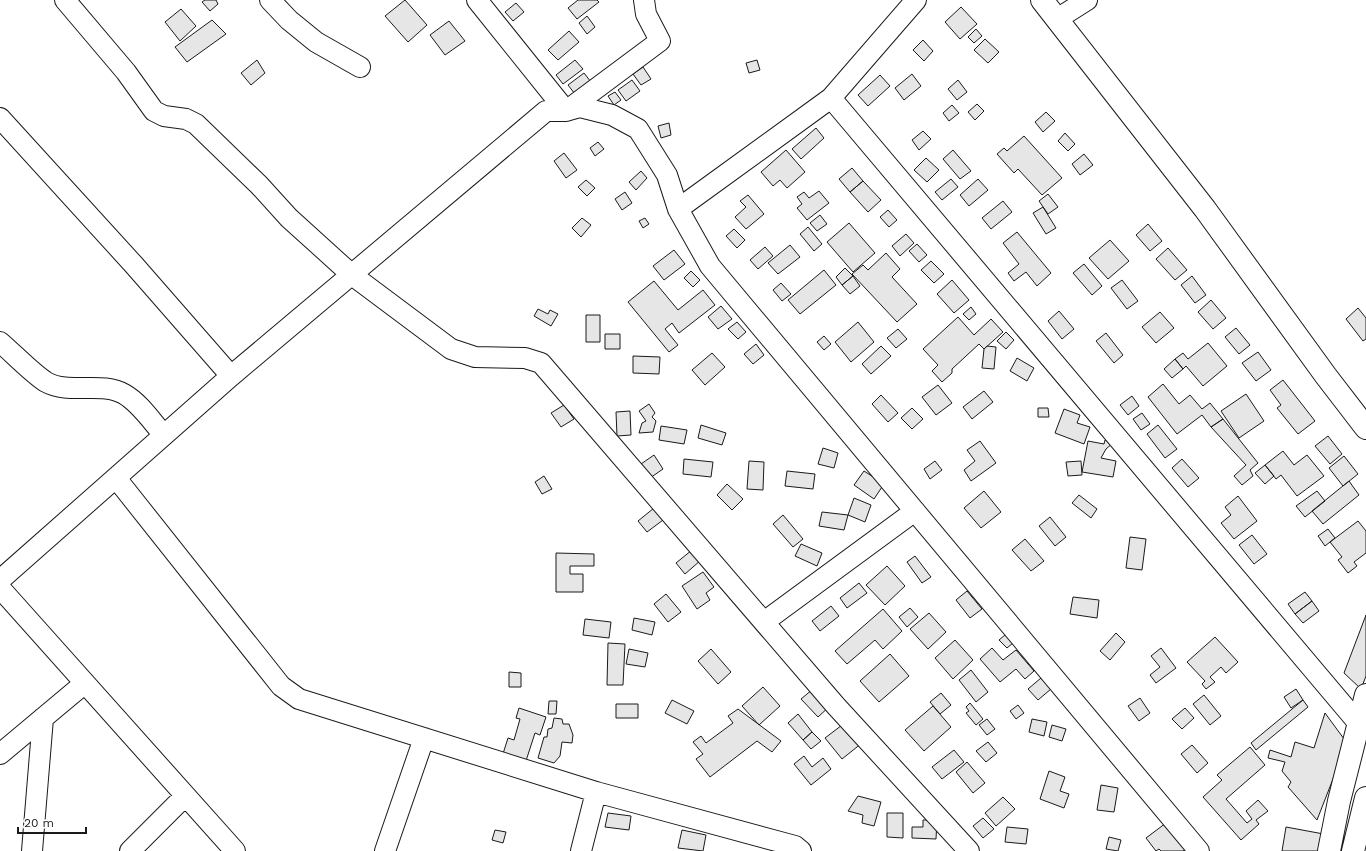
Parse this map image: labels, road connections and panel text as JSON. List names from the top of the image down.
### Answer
{
  "scale_bar": "20 m"
}
